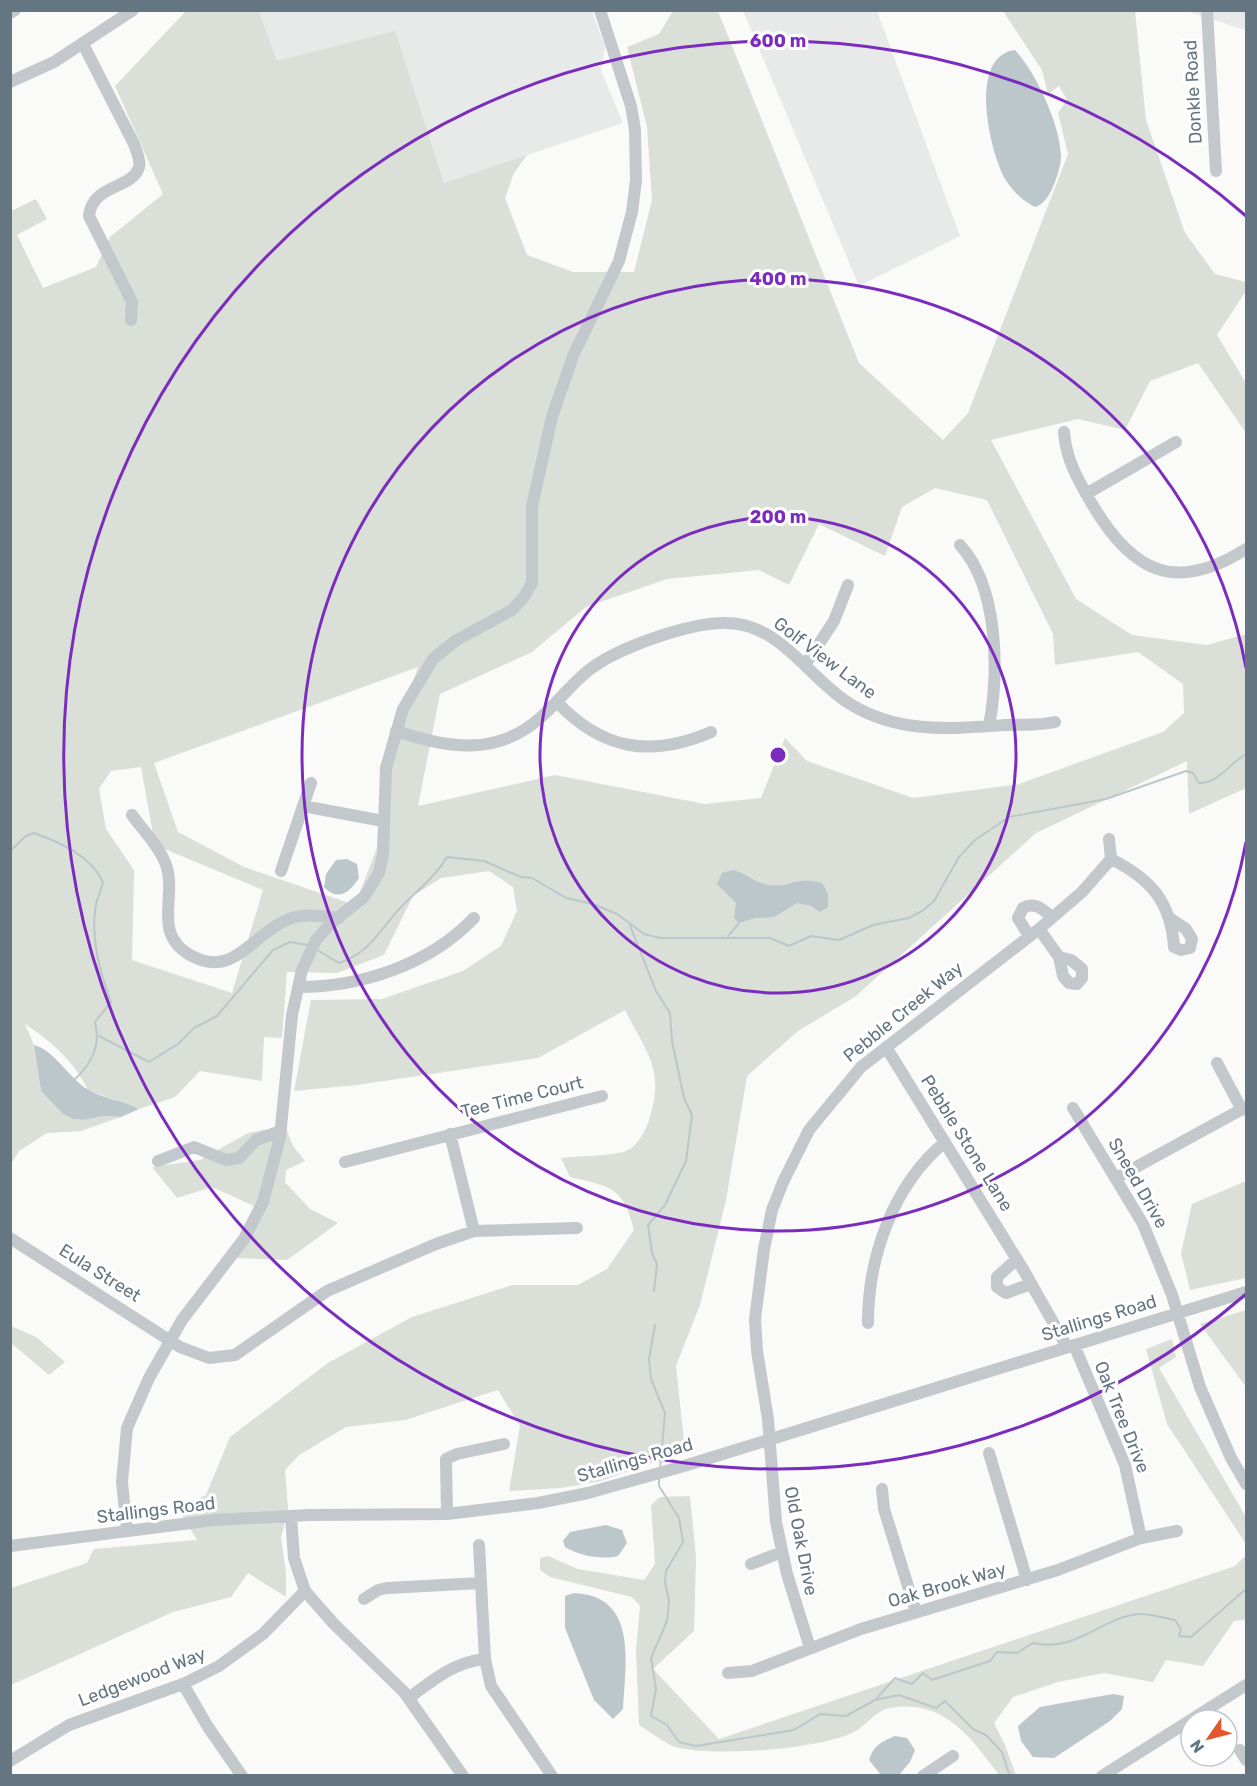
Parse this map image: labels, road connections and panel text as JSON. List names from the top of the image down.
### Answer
{
  "streets": {
    "street": [
      "Donkle Road",
      "Golf View Lane",
      "Pebble Creek Way",
      "Tee Time Court",
      "Pebble Stone Lane",
      "Sneed Drive",
      "Eula Street",
      "Stallings Road",
      "Oak Tree Drive",
      "Old Oak Drive",
      "Oak Brook Way",
      "Ledgewood Way"
    ]
  },
  "crossings": [
    ["Pebble Creek Way", "Pebble Stone Lane"],
    ["Pebble Creek Way", "Stallings Road"],
    ["Pebble Creek Way", "Old Oak Drive"],
    ["Pebble Stone Lane", "Stallings Road"],
    ["Pebble Stone Lane", "Oak Tree Drive"],
    ["Sneed Drive", "Stallings Road"],
    ["Stallings Road", "Oak Tree Drive"],
    ["Stallings Road", "Old Oak Drive"],
    ["Oak Tree Drive", "Oak Brook Way"],
    ["Old Oak Drive", "Oak Brook Way"]
  ],
  "north": "bottom left",
  "rings": ["600 m", "400 m", "200 m"]
}
